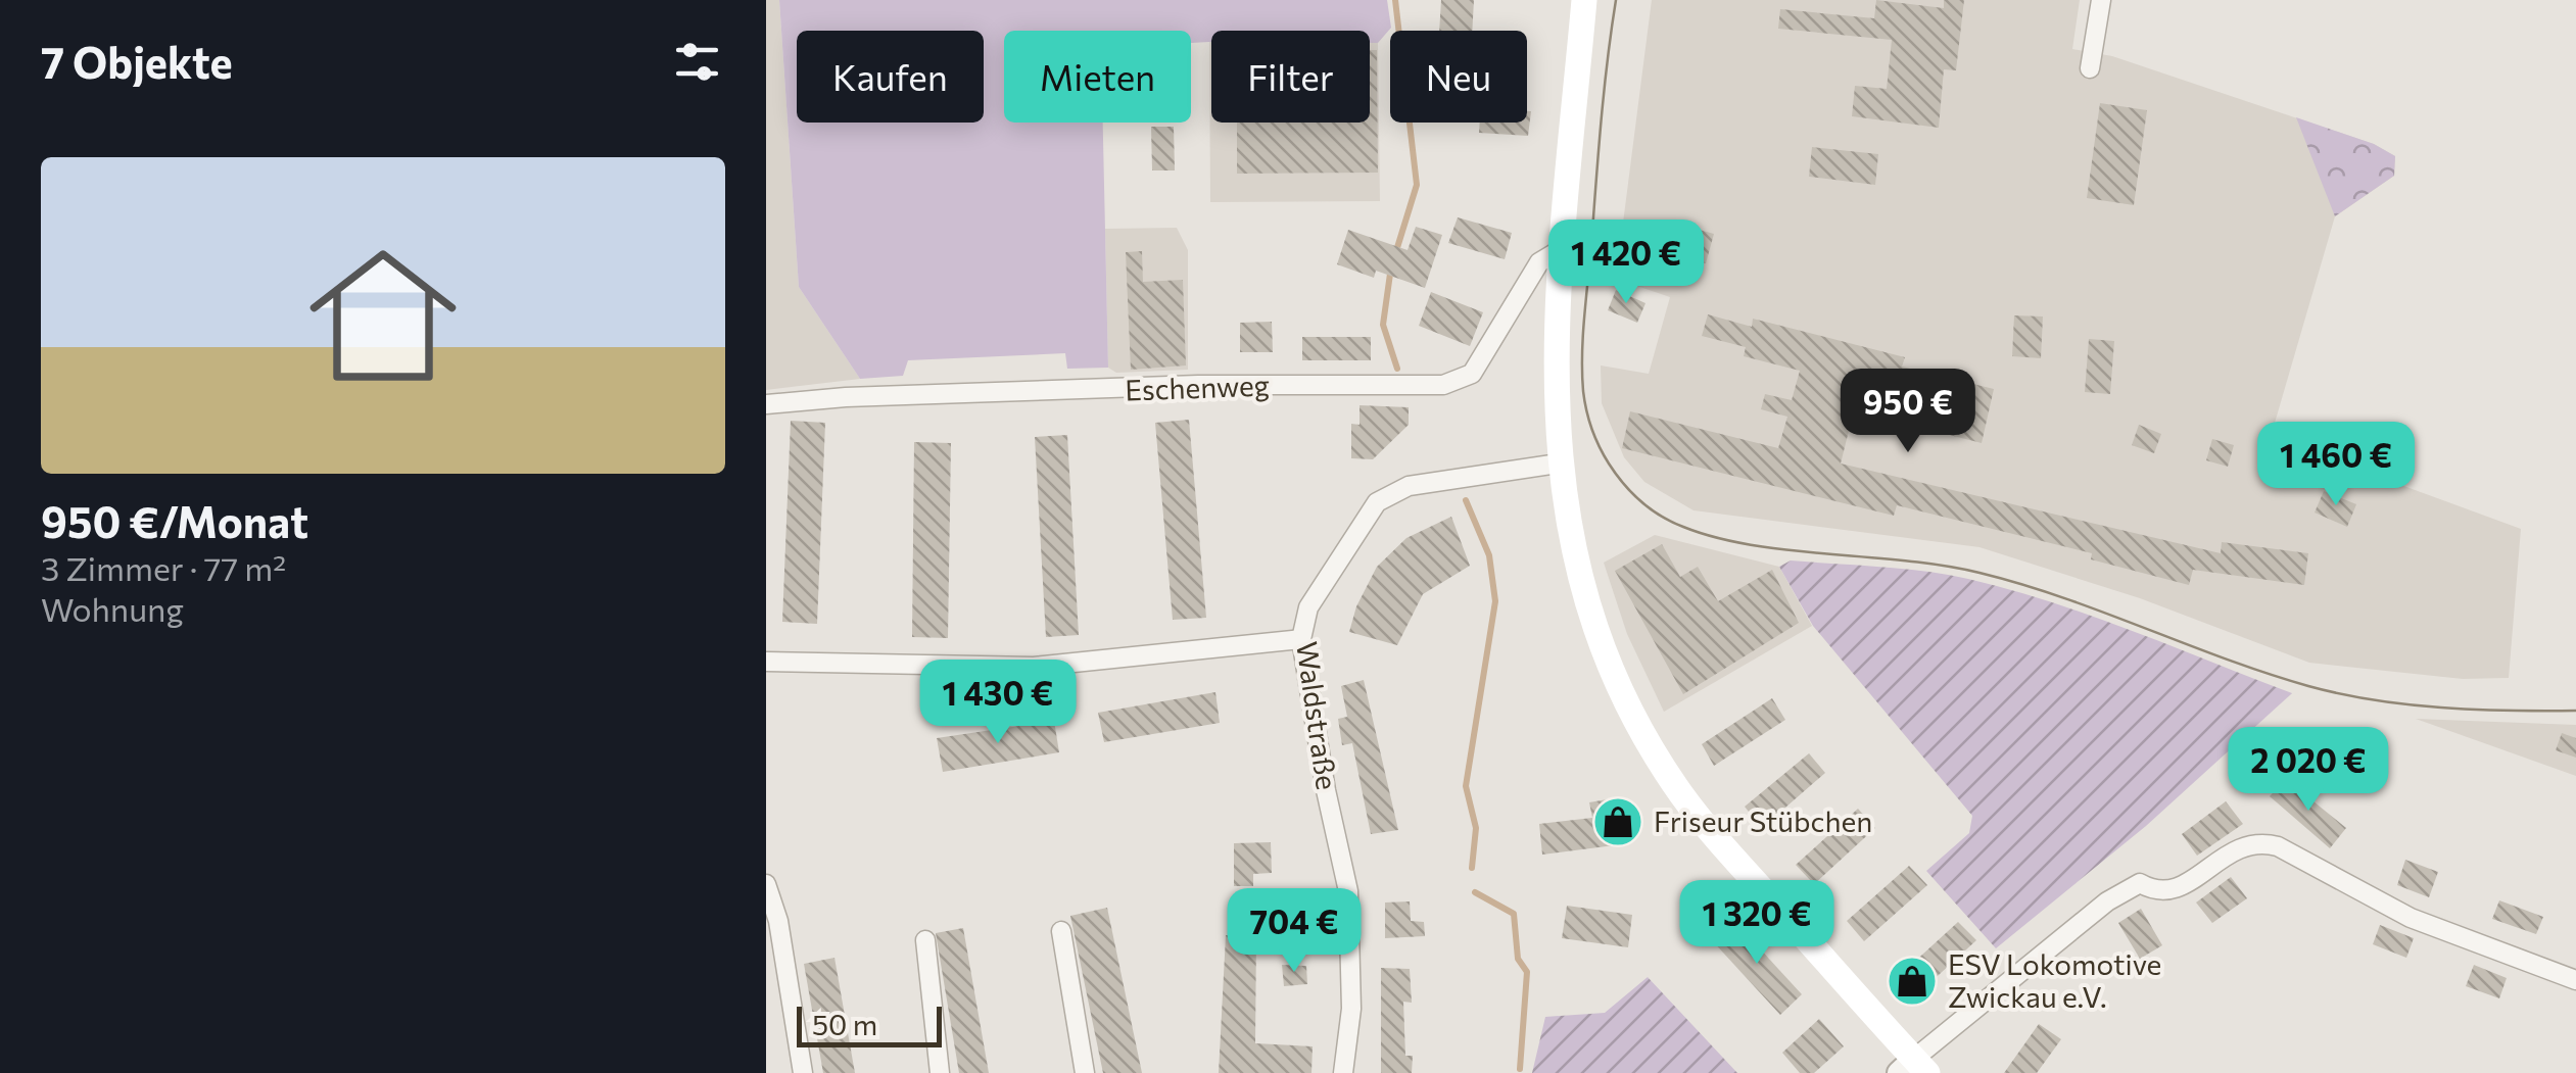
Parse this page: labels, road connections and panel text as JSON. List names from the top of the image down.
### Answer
{
  "streets": {
    "street": ["Eschenweg", "Waldstraße"]
  },
  "places": {
    "shop": ["Friseur Stübchen", "ESV Lokomotive Zwickau e.V."]
  },
  "scale_bar": "50 m",
  "page": {
    "heading": "7 Objekte",
    "chip": [
      "Kaufen",
      "Mieten",
      "Filter",
      "Neu"
    ],
    "list": [
      {
        "name": "950 €/Monat",
        "note": "3 Zimmer · 77 m² · Wohnung"
      }
    ],
    "price": [
      "1 420 €",
      "950 €",
      "1 460 €",
      "1 430 €",
      "2 020 €",
      "1 320 €",
      "704 €"
    ],
    "scale": "50 m"
  }
}
